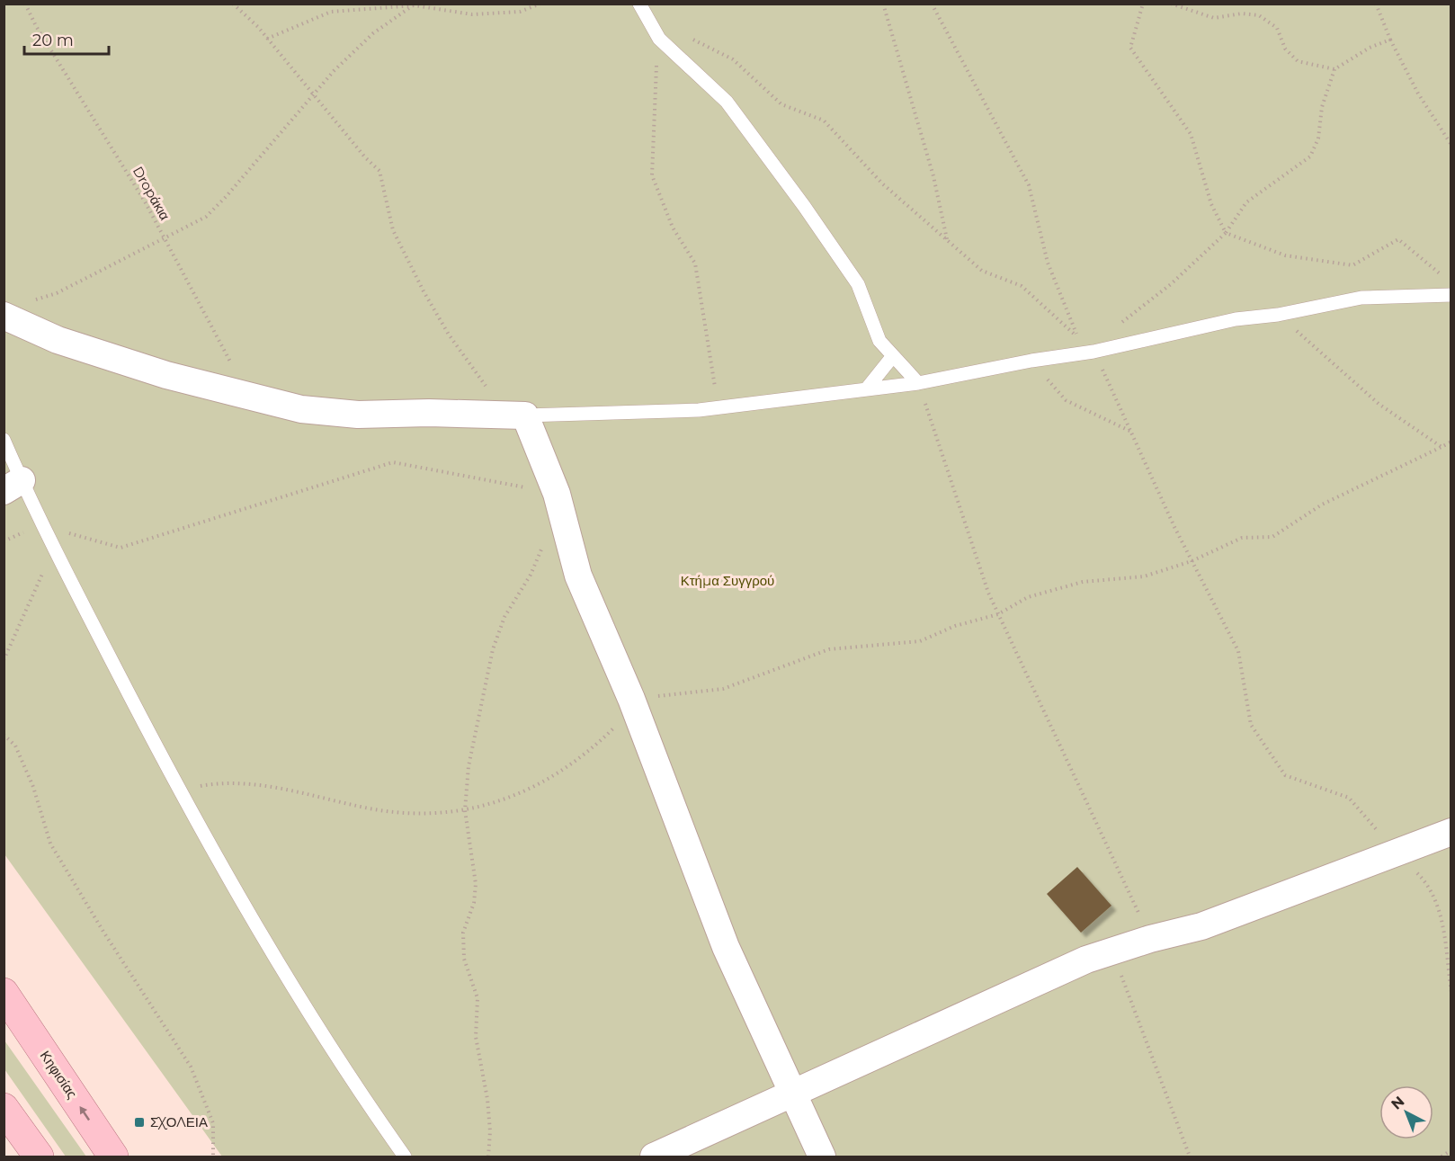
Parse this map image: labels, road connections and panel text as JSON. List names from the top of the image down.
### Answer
{
  "streets": {
    "main road": ["Κηφισίας"],
    "path": ["Dropάκια"]
  },
  "one_way": ["Κηφισίας"],
  "parks": ["Κτήμα Συγγρού"],
  "places": {
    "transit": ["ΣΧΟΛΕΙΑ"]
  },
  "scale_bar": "20 m",
  "north": "top left"
}
